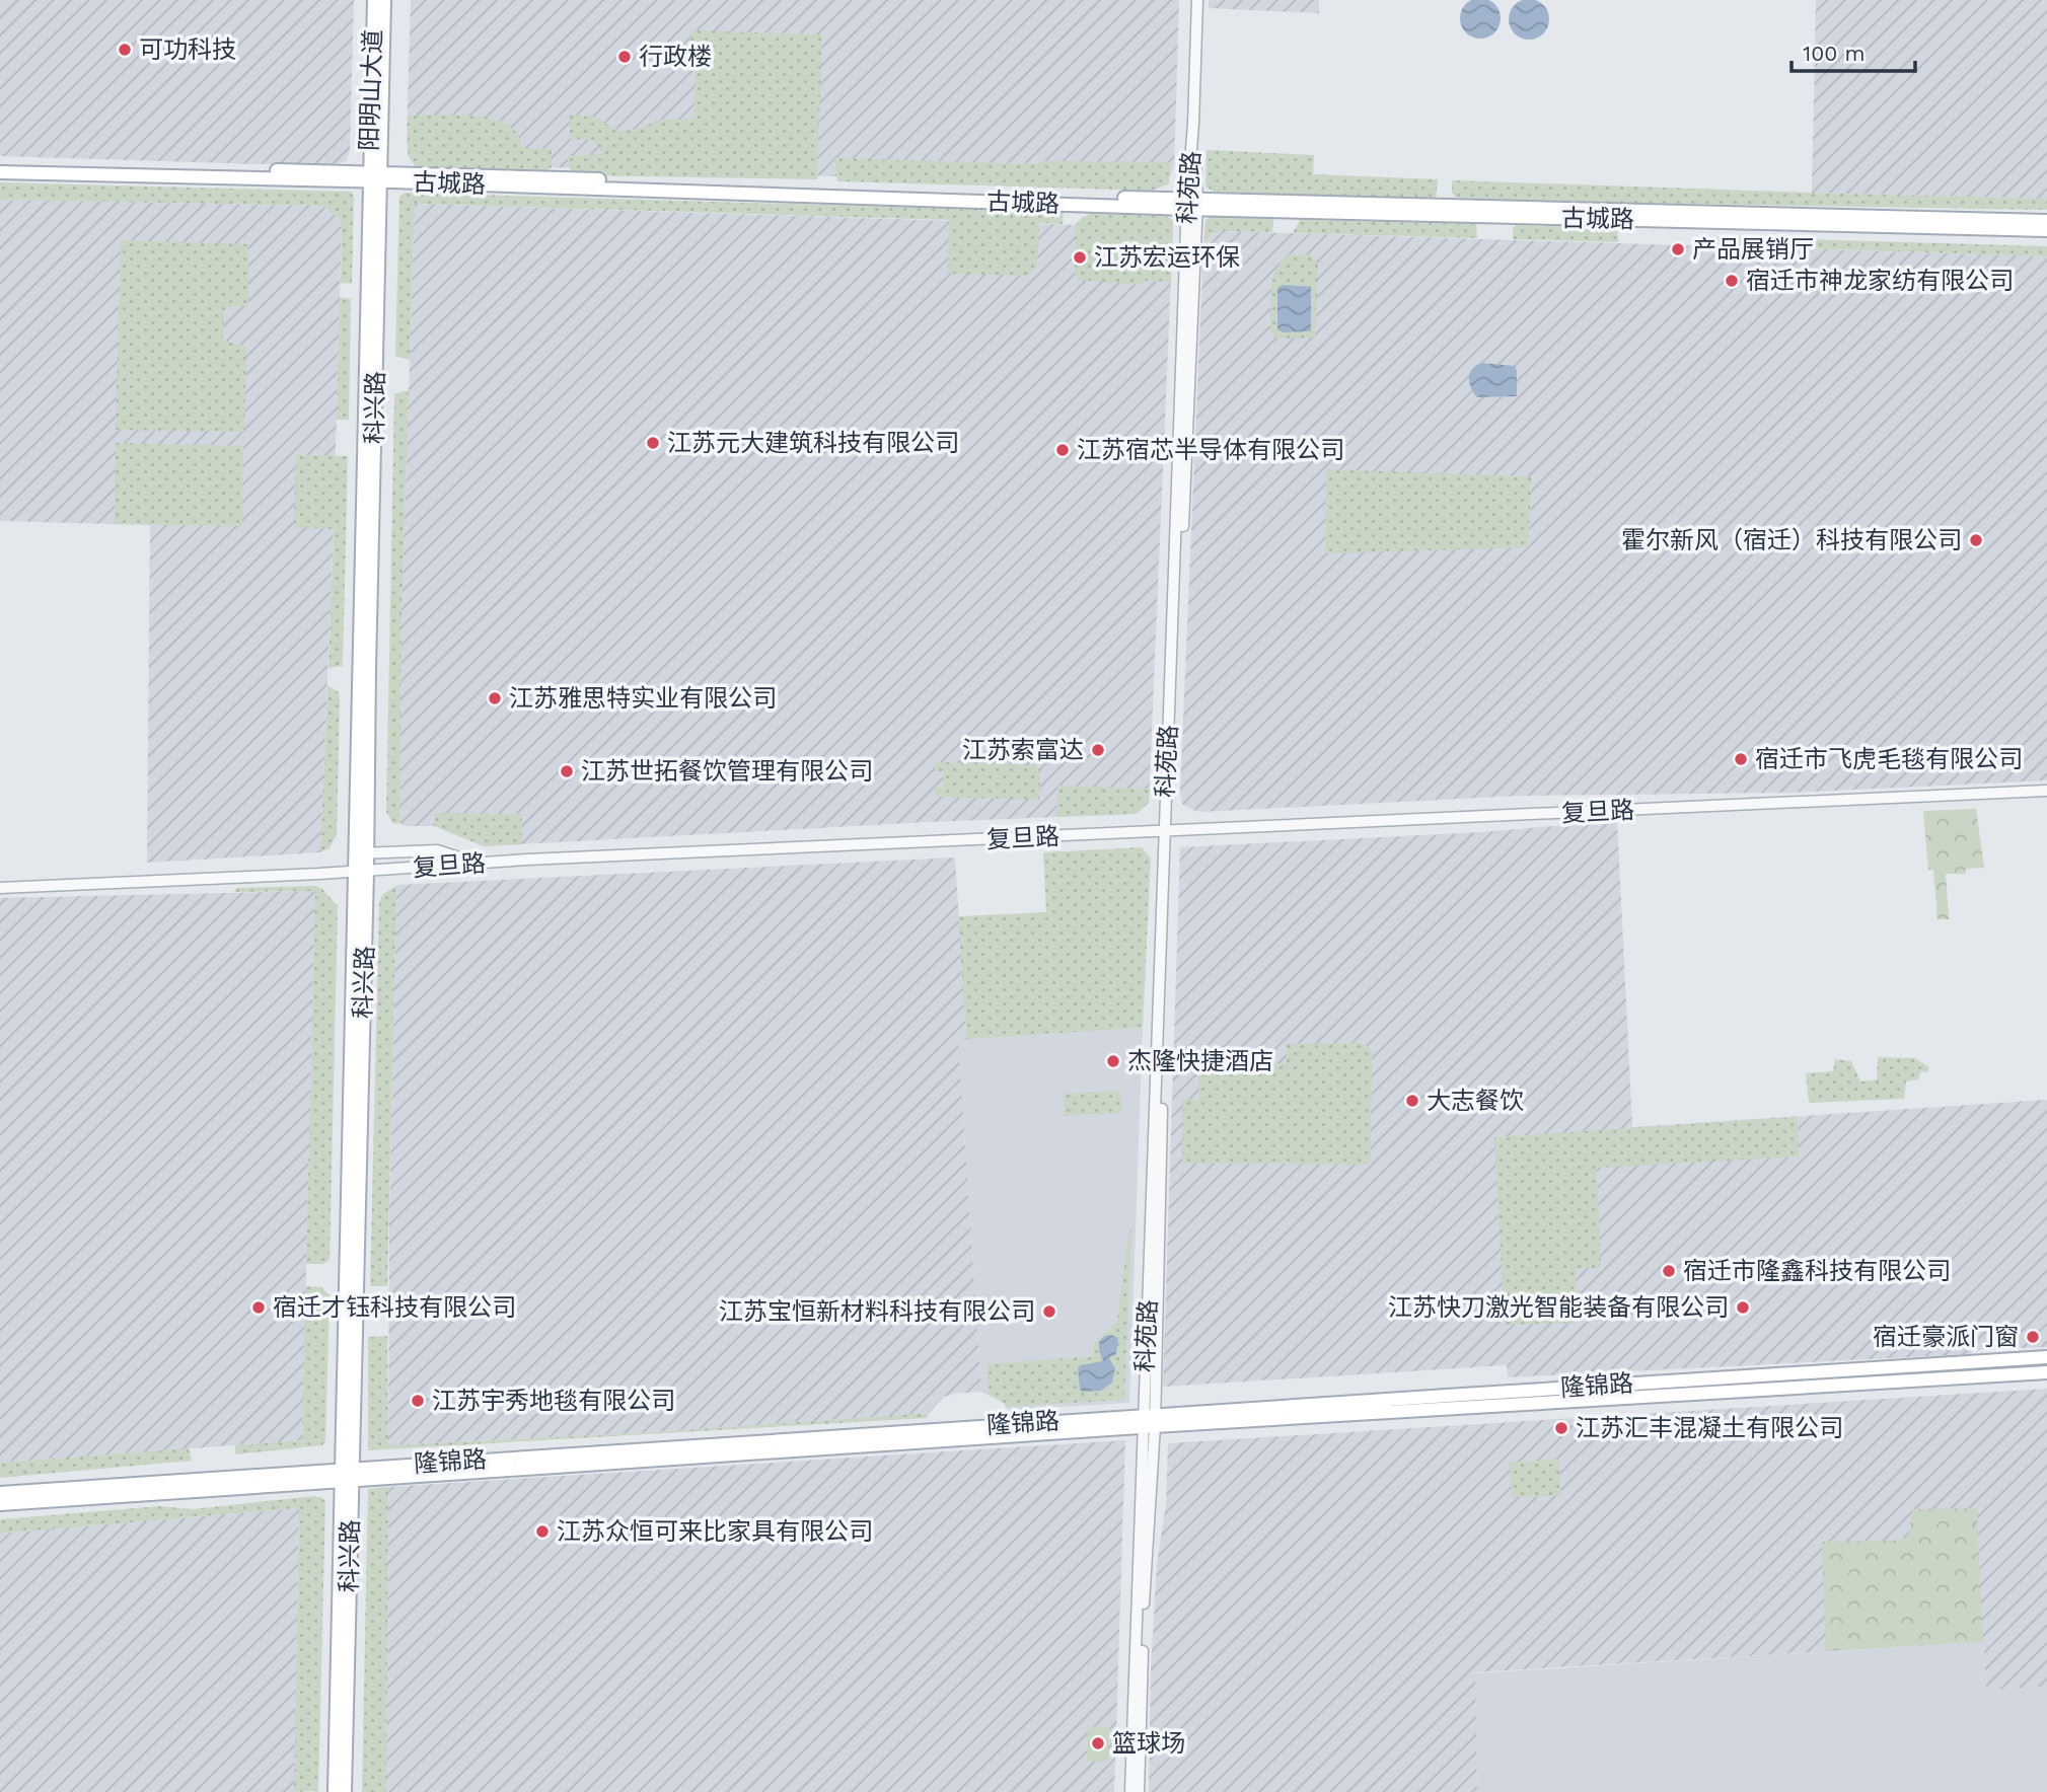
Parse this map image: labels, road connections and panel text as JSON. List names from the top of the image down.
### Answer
{
  "streets": {
    "main road": [
      "阳明山大道",
      "古城路",
      "科兴路",
      "隆锦路"
    ],
    "street": ["科苑路", "复旦路"]
  },
  "crossings": [
    ["阳明山大道", "古城路"],
    ["阳明山大道", "科兴路"],
    ["古城路", "科苑路"],
    ["古城路", "科兴路"],
    ["科苑路", "复旦路"],
    ["科苑路", "隆锦路"],
    ["科兴路", "复旦路"],
    ["科兴路", "隆锦路"]
  ],
  "places": [
    "可功科技",
    "行政楼",
    "产品展销厅",
    "江苏宏运环保",
    "宿迁市神龙家纺有限公司",
    "江苏元大建筑科技有限公司",
    "江苏宿芯半导体有限公司",
    "霍尔新风（宿迁）科技有限公司",
    "江苏雅思特实业有限公司",
    "江苏索富达",
    "宿迁市飞虎毛毯有限公司",
    "江苏世拓餐饮管理有限公司",
    "杰隆快捷酒店",
    "大志餐饮",
    "宿迁市隆鑫科技有限公司",
    "宿迁才钰科技有限公司",
    "江苏快刀激光智能装备有限公司",
    "江苏宝恒新材料科技有限公司",
    "宿迁豪派门窗",
    "江苏宇秀地毯有限公司",
    "江苏汇丰混凝土有限公司",
    "江苏众恒可来比家具有限公司",
    "篮球场"
  ],
  "scale_bar": "100 m"
}
